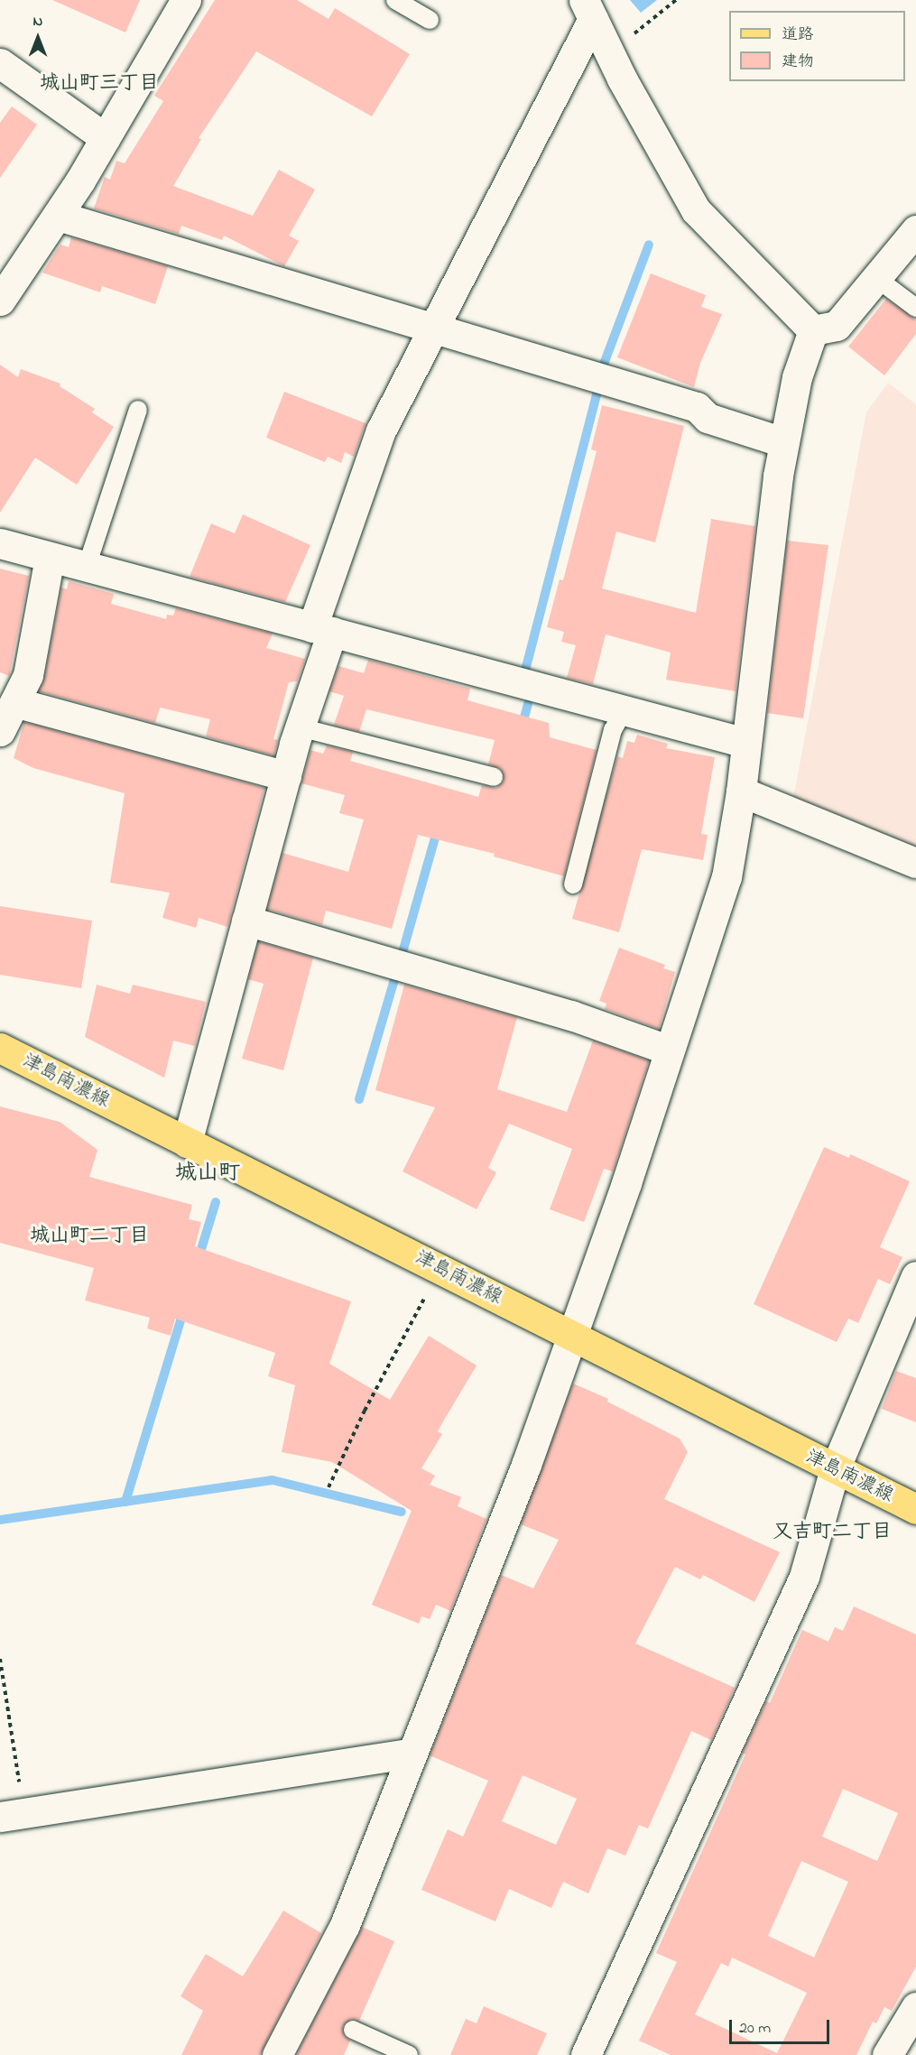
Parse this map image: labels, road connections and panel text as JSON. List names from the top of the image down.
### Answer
{
  "streets": {
    "main road": ["津島南濃線"]
  },
  "districts": [
    "城山町三丁目",
    "城山町",
    "城山町二丁目",
    "又吉町二丁目"
  ],
  "legend": ["道路", "建物"],
  "scale_bar": "20 m",
  "north": "top"
}
